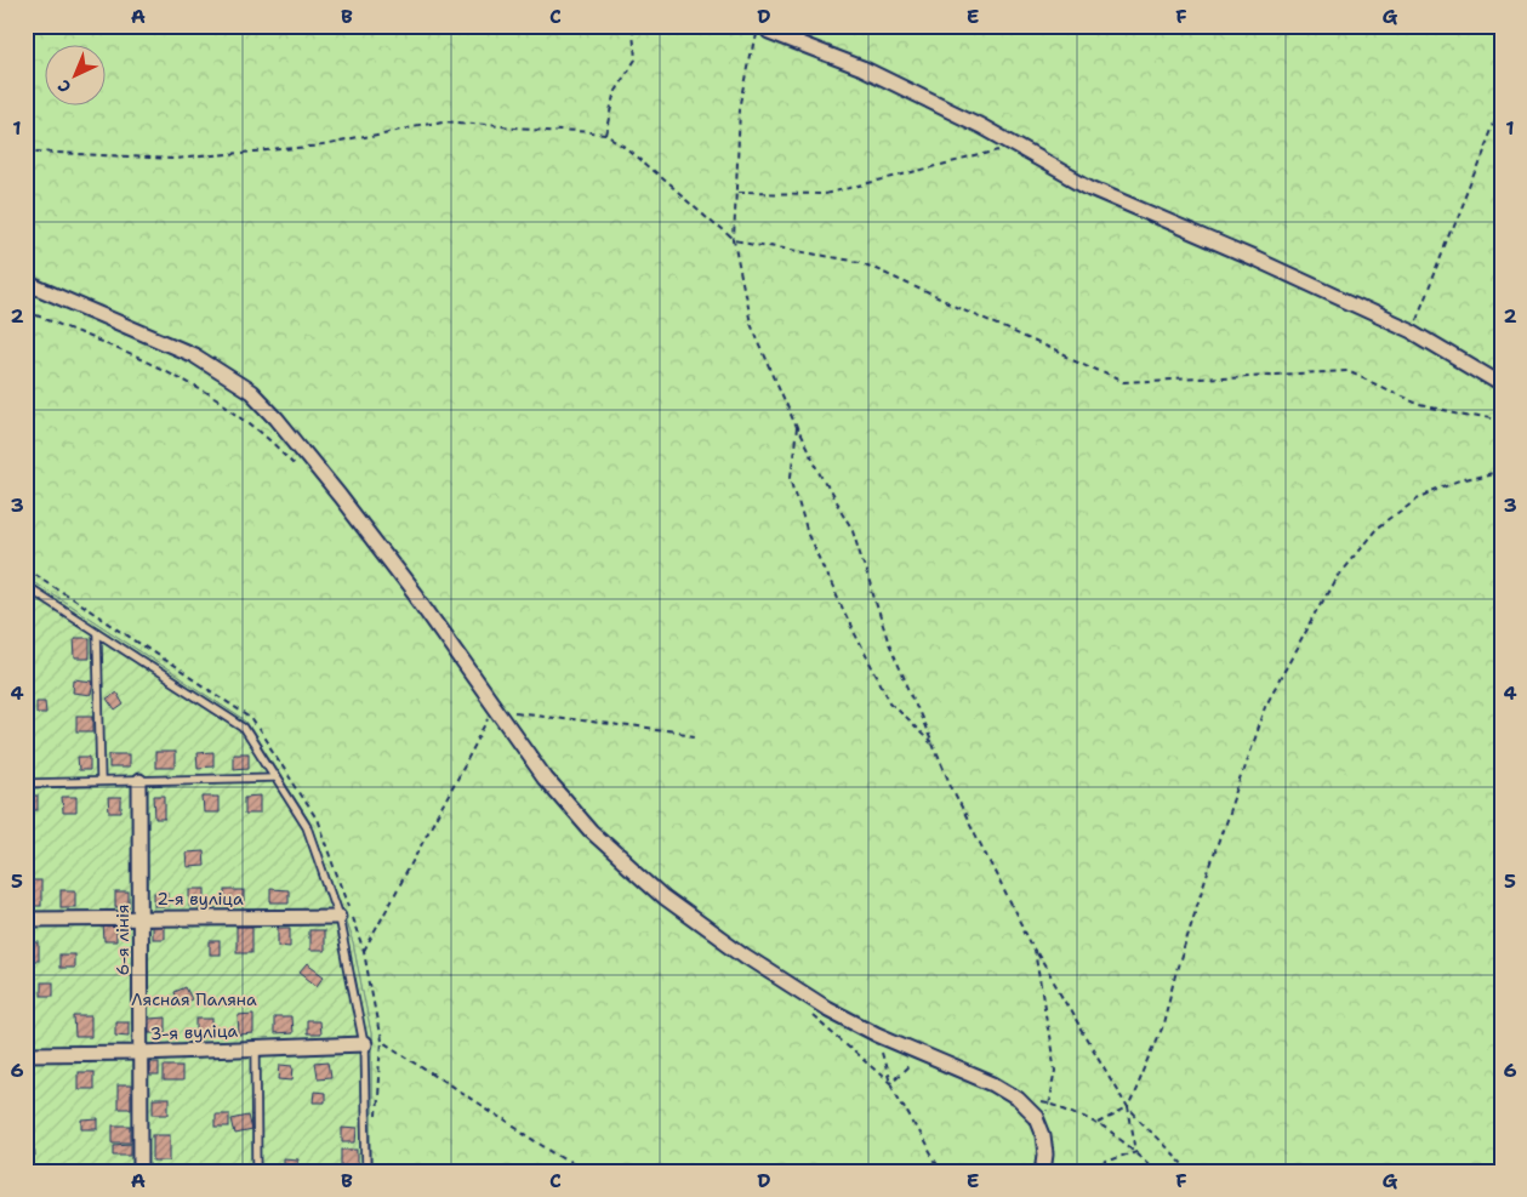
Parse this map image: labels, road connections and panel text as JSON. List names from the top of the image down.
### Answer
{
  "streets": {
    "street": ["2-я вуліца", "6-я лінія", "3-я вуліца"]
  },
  "crossings": [
    ["2-я вуліца", "6-я лінія"],
    ["6-я лінія", "3-я вуліца"]
  ],
  "parks": ["Лясная Паляна"],
  "north": "bottom left",
  "grid": {
    "columns": [
      "A",
      "B",
      "C",
      "D",
      "E",
      "F",
      "G"
    ],
    "rows": [
      "1",
      "2",
      "3",
      "4",
      "5",
      "6"
    ]
  }
}
